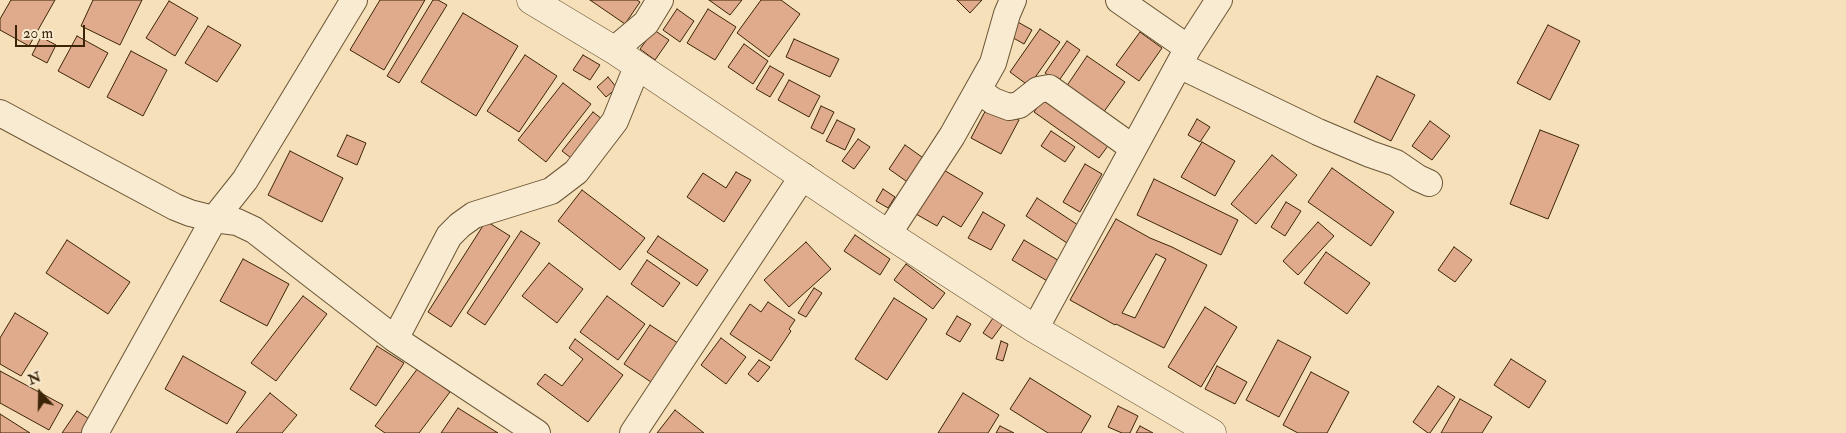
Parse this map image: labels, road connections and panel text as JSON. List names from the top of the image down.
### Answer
{
  "scale_bar": "20 m",
  "north": "top"
}
